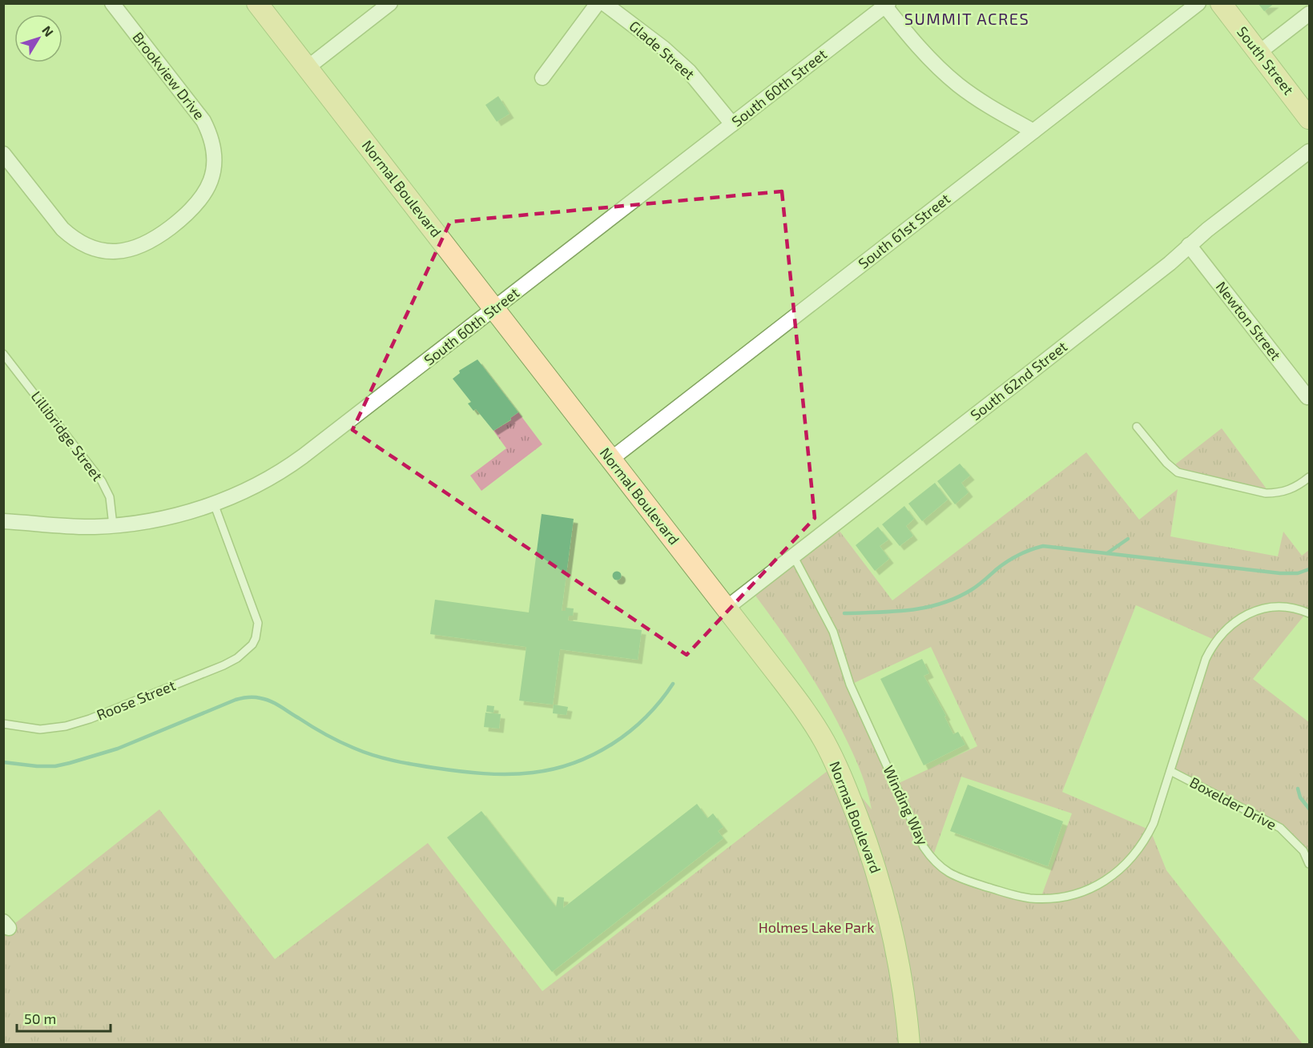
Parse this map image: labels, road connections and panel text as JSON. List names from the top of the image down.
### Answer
{
  "streets": {
    "main road": ["South Street", "Normal Boulevard"],
    "street": [
      "Glade Street",
      "Brookview Drive",
      "South 60th Street",
      "South 61st Street",
      "Newton Street",
      "South 62nd Street"
    ],
    "lane": [
      "Lillibridge Street",
      "Roose Street",
      "Boxelder Drive",
      "Winding Way"
    ]
  },
  "crossings": [
    ["Glade Street", "South 60th Street"],
    ["South 60th Street", "Normal Boulevard"],
    ["South 60th Street", "Lillibridge Street"],
    ["South 60th Street", "Roose Street"],
    ["Normal Boulevard", "South 61st Street"],
    ["Normal Boulevard", "South 62nd Street"],
    ["Newton Street", "South 62nd Street"],
    ["South 62nd Street", "Winding Way"],
    ["Boxelder Drive", "Winding Way"]
  ],
  "districts": ["SUMMIT ACRES"],
  "parks": ["Holmes Lake Park"],
  "scale_bar": "50 m",
  "north": "top right"
}
